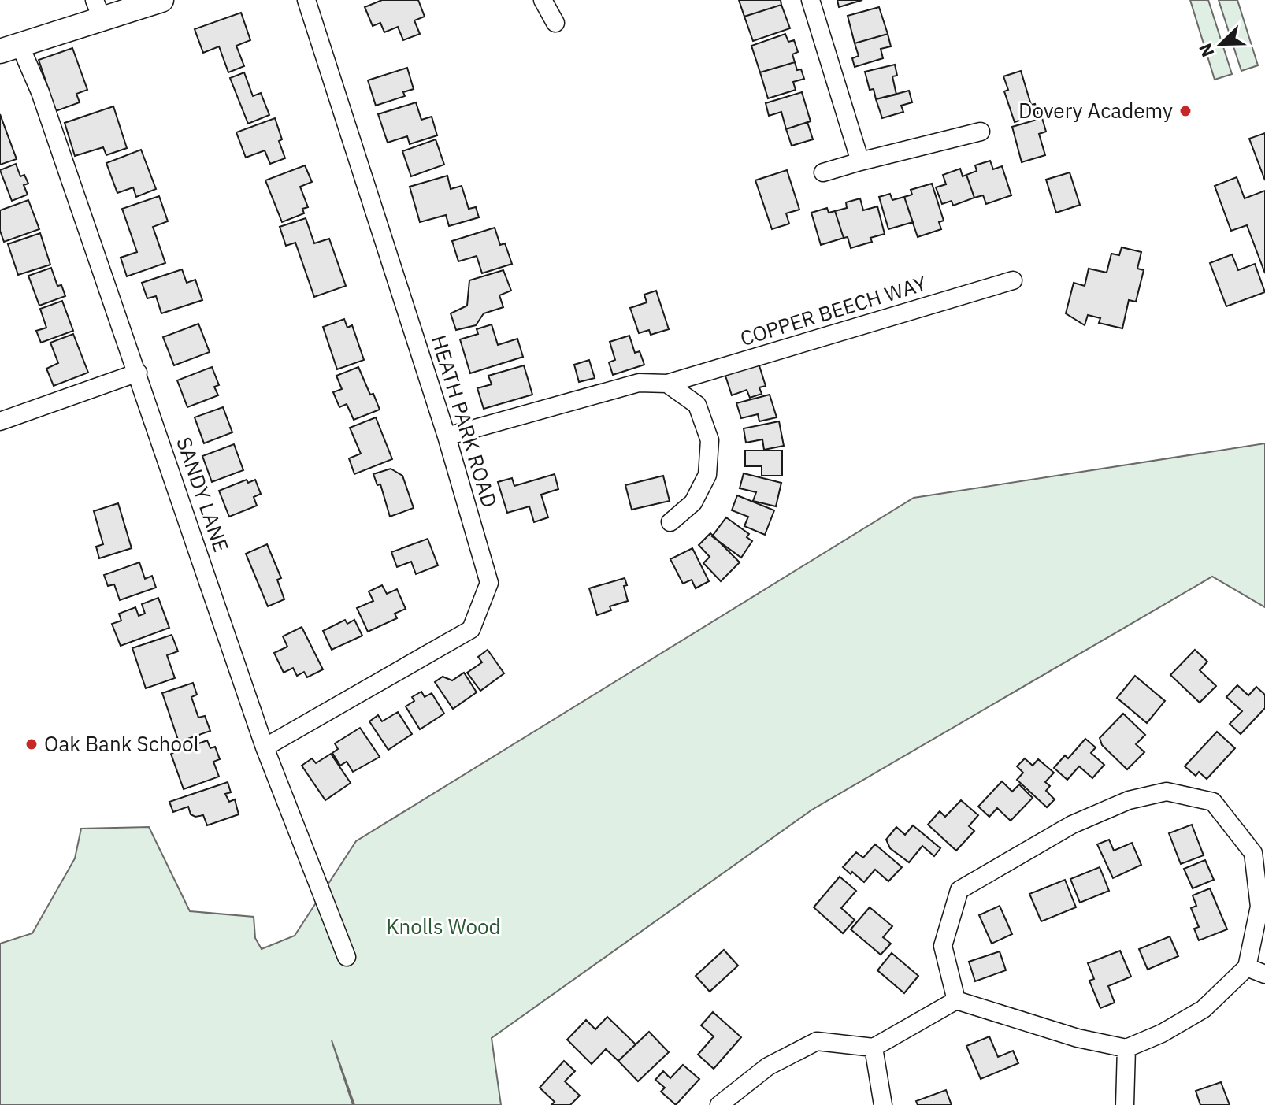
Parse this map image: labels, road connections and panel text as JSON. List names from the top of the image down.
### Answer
{
  "streets": {
    "street": ["COPPER BEECH WAY", "HEATH PARK ROAD", "SANDY LANE"]
  },
  "crossings": [
    ["COPPER BEECH WAY", "HEATH PARK ROAD"],
    ["HEATH PARK ROAD", "SANDY LANE"]
  ],
  "parks": ["Knolls Wood"],
  "places": ["Dovery Academy", "Oak Bank School"],
  "north": "bottom left"
}
